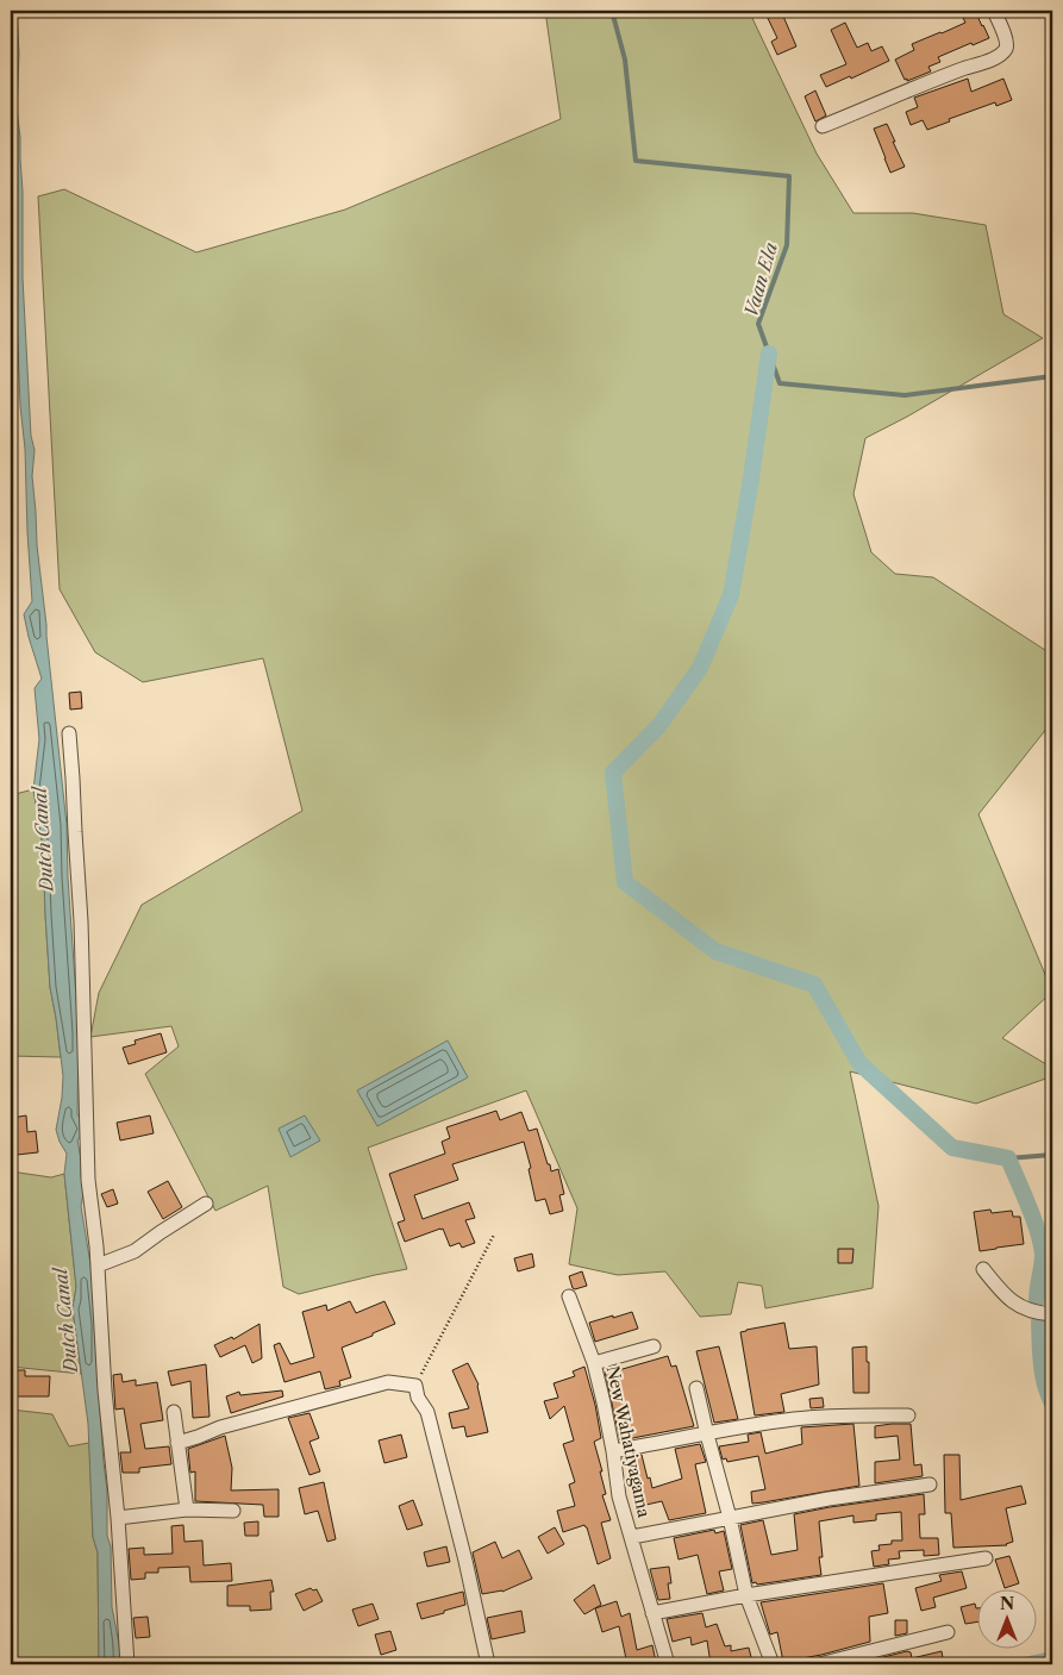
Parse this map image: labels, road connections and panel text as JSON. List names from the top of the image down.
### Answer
{
  "streets": {
    "street": ["New Wahatiyagama"]
  },
  "water": ["Vaan Ela", "Dutch Canal"],
  "north": "top"
}
